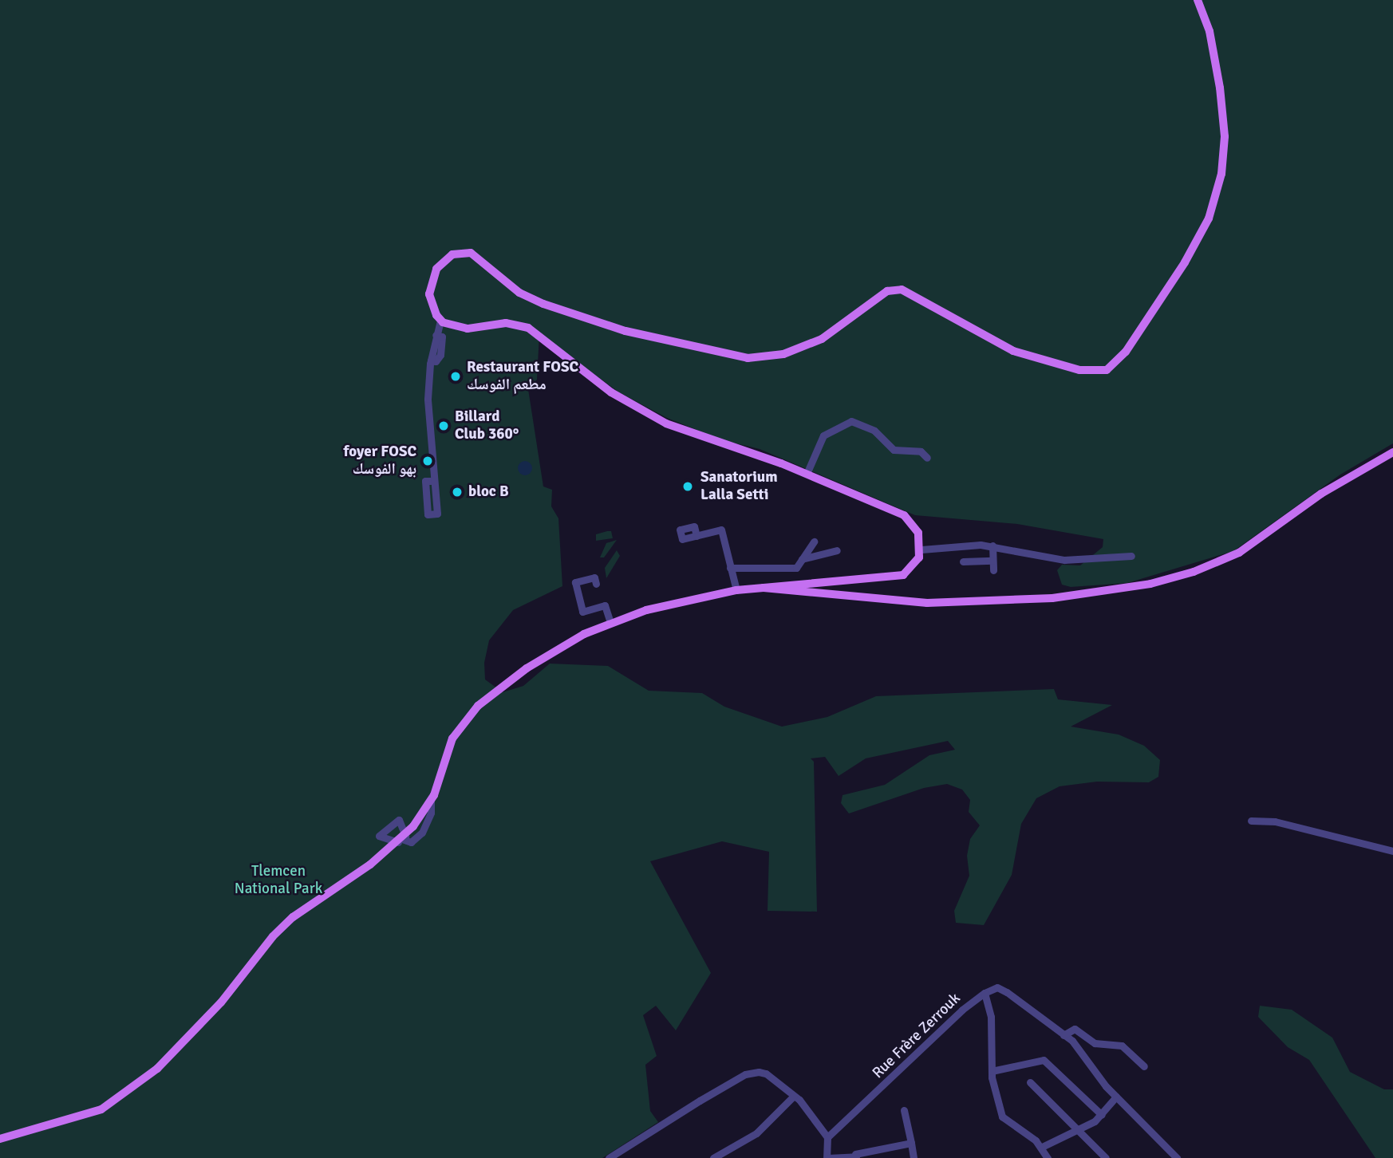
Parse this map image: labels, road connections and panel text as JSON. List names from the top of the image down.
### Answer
{
  "streets": {
    "street": ["Rue Frère Zerrouk"]
  },
  "parks": ["Tlemcen National Park"],
  "places": [
    "Restaurant FOSC مطعم الفوسك",
    "Billard Club 360°",
    "foyer FOSC بهو الفوسك",
    "Sanatorium Lalla Setti",
    "bloc B"
  ]
}
